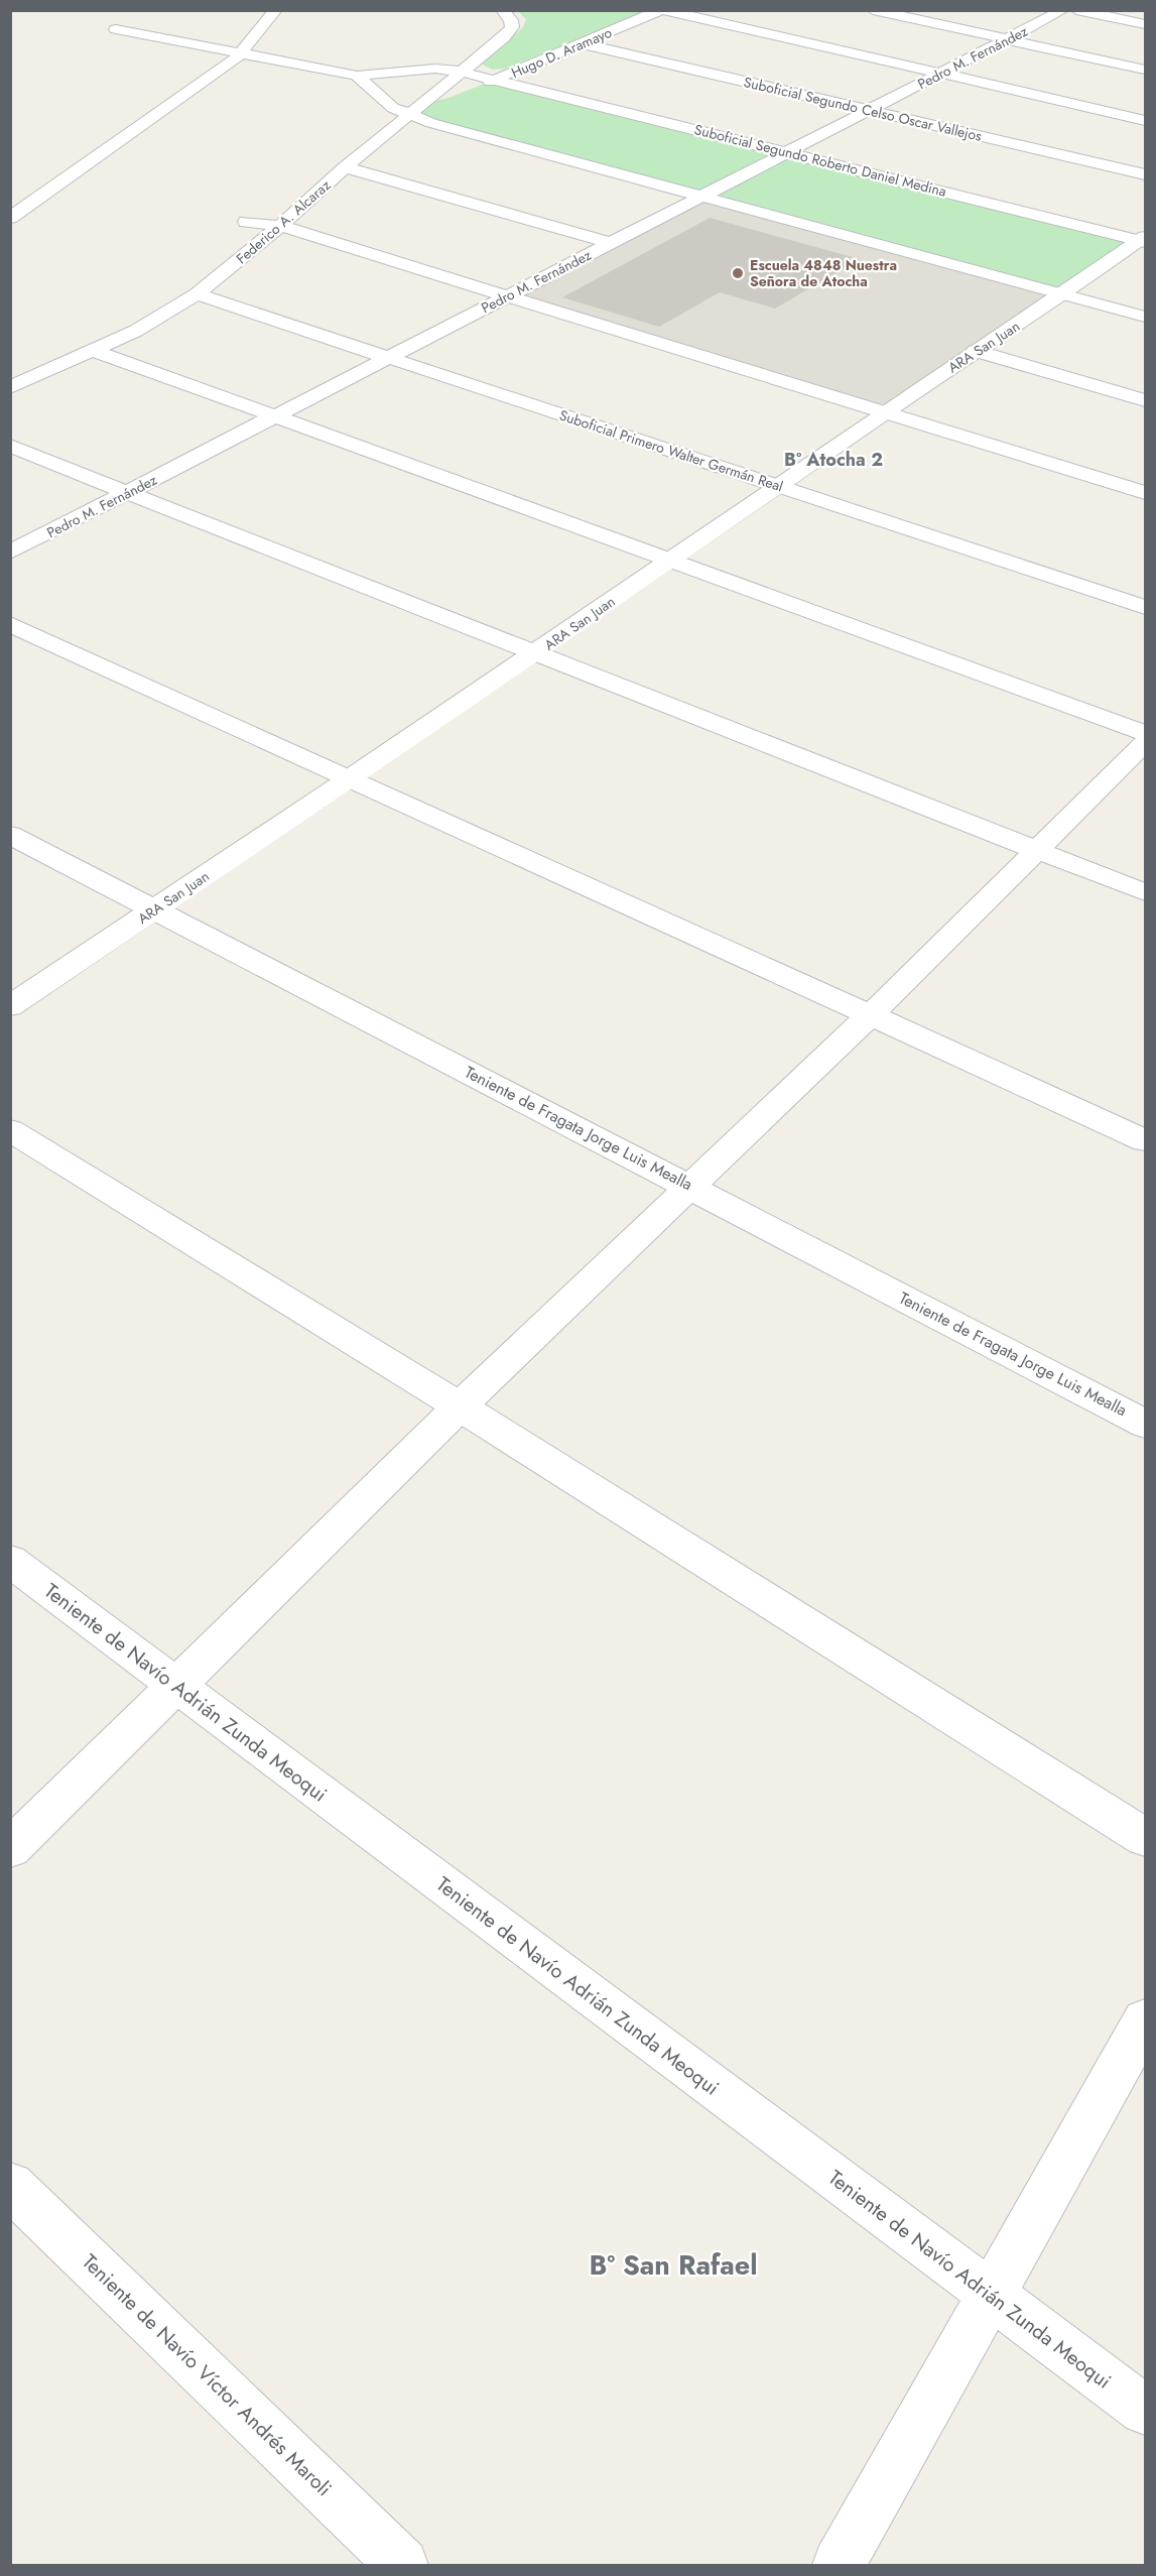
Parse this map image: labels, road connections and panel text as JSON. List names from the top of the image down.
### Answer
{
  "streets": {
    "street": [
      "Hugo D. Aramayo",
      "Pedro M. Fernández",
      "Suboficial Segundo Celso Oscar Vallejos",
      "Suboficial Segundo Roberto Daniel Medina",
      "Federico A. Alcaraz",
      "ARA San Juan",
      "Suboficial Primero Walter Germán Real",
      "Teniente de Fragata Jorge Luis Mealla",
      "Teniente de Navío Adrián Zunda Meoqui",
      "Teniente de Navío Víctor Andrés Maroli"
    ]
  },
  "crossings": [
    ["Hugo D. Aramayo", "Suboficial Segundo Celso Oscar Vallejos"],
    ["Hugo D. Aramayo", "Suboficial Segundo Roberto Daniel Medina"],
    ["Hugo D. Aramayo", "Federico A. Alcaraz"],
    ["Pedro M. Fernández", "Suboficial Segundo Celso Oscar Vallejos"],
    ["Pedro M. Fernández", "Suboficial Segundo Roberto Daniel Medina"],
    ["Pedro M. Fernández", "Suboficial Primero Walter Germán Real"],
    ["Suboficial Segundo Roberto Daniel Medina", "Federico A. Alcaraz"],
    ["Suboficial Segundo Roberto Daniel Medina", "ARA San Juan"],
    ["Federico A. Alcaraz", "Suboficial Primero Walter Germán Real"],
    ["ARA San Juan", "Suboficial Primero Walter Germán Real"],
    ["ARA San Juan", "Teniente de Fragata Jorge Luis Mealla"]
  ],
  "districts": ["Bº Atocha 2", "Bº San Rafael"],
  "places": ["Escuela 4848 Nuestra Señora de Atocha"]
}
